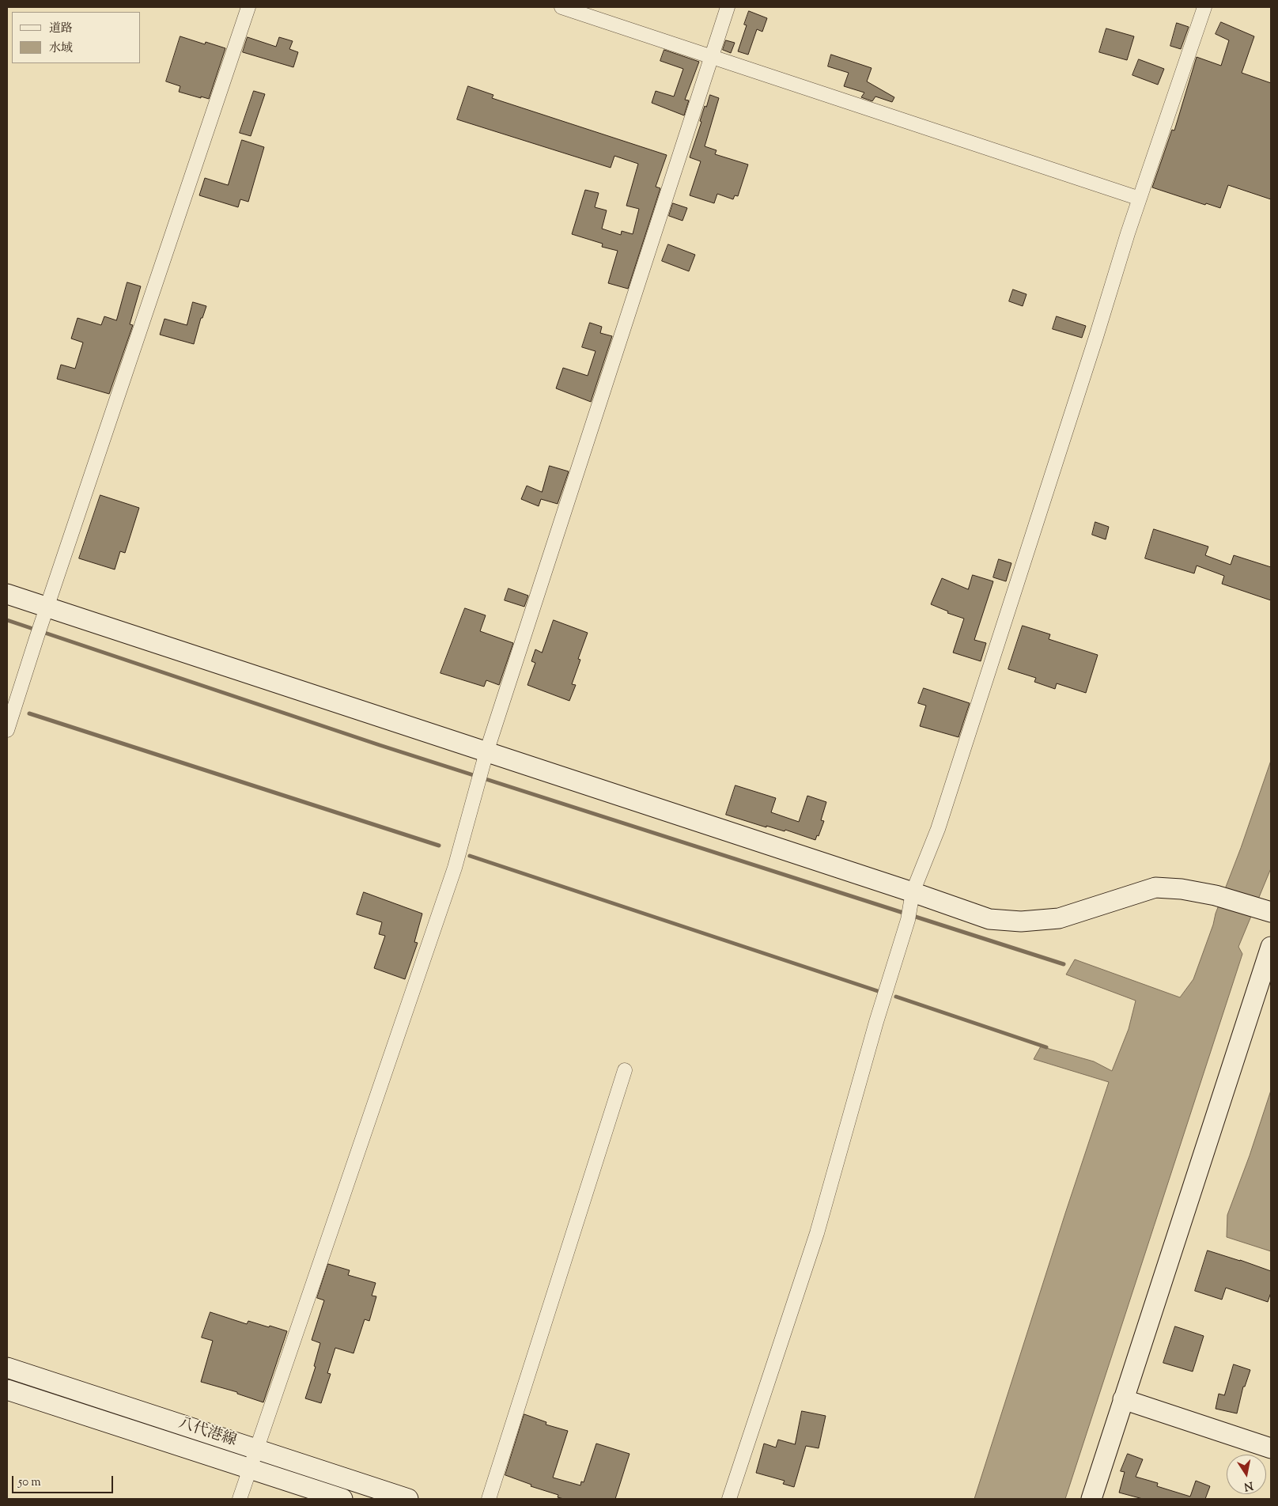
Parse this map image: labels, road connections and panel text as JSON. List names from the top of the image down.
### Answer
{
  "streets": {
    "street": ["八代港線"]
  },
  "legend": ["道路", "水域"],
  "scale_bar": "50 m",
  "north": "bottom"
}
